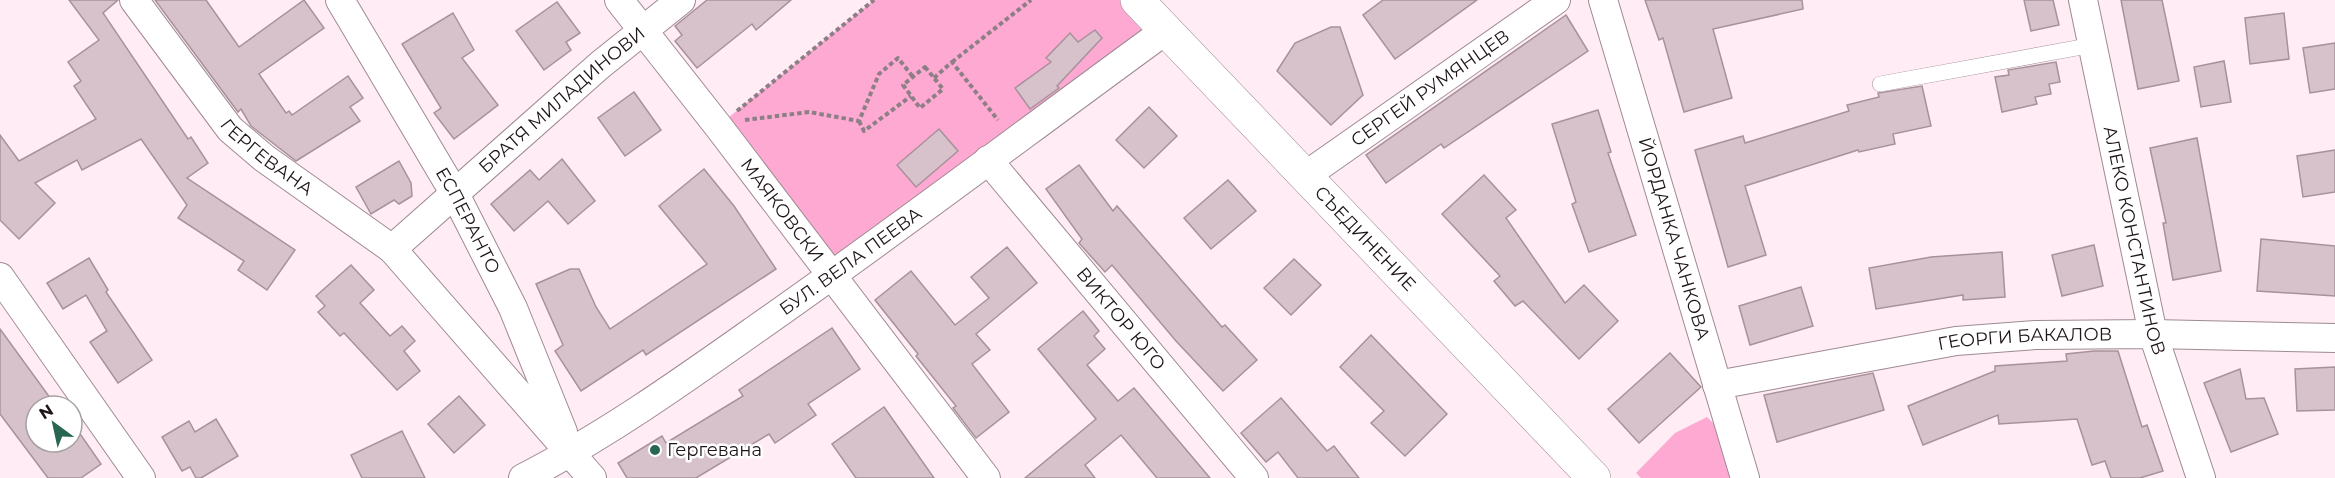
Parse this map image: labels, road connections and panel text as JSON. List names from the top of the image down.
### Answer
{
  "streets": {
    "street": [
      "СЕРГЕЙ РУМЯНЦЕВ",
      "БРАТЯ МИЛАДИНОВИ",
      "ГЕРГЕВАНА",
      "МАЯКОВСКИ",
      "ЕСПЕРАНТО",
      "СЪЕДИНЕНИЕ",
      "ЙОРДАНКА ЧАНКОВА",
      "АЛЕКО КОНСТАНТИНОВ",
      "БУЛ. ВЕЛА ПЕЕВА",
      "ВИКТОР ЮГО",
      "ГЕОРГИ БАКАЛОВ"
    ]
  },
  "crossings": [
    ["СЕРГЕЙ РУМЯНЦЕВ", "СЪЕДИНЕНИЕ"],
    ["БРАТЯ МИЛАДИНОВИ", "ГЕРГЕВАНА"],
    ["БРАТЯ МИЛАДИНОВИ", "МАЯКОВСКИ"],
    ["БРАТЯ МИЛАДИНОВИ", "ЕСПЕРАНТО"],
    ["ГЕРГЕВАНА", "ЕСПЕРАНТО"],
    ["ГЕРГЕВАНА", "БУЛ. ВЕЛА ПЕЕВА"],
    ["МАЯКОВСКИ", "БУЛ. ВЕЛА ПЕЕВА"],
    ["ЕСПЕРАНТО", "БУЛ. ВЕЛА ПЕЕВА"],
    ["СЪЕДИНЕНИЕ", "БУЛ. ВЕЛА ПЕЕВА"],
    ["ЙОРДАНКА ЧАНКОВА", "ГЕОРГИ БАКАЛОВ"],
    ["АЛЕКО КОНСТАНТИНОВ", "ГЕОРГИ БАКАЛОВ"],
    ["БУЛ. ВЕЛА ПЕЕВА", "ВИКТОР ЮГО"]
  ],
  "places": ["Гергевана"],
  "north": "top left"
}
